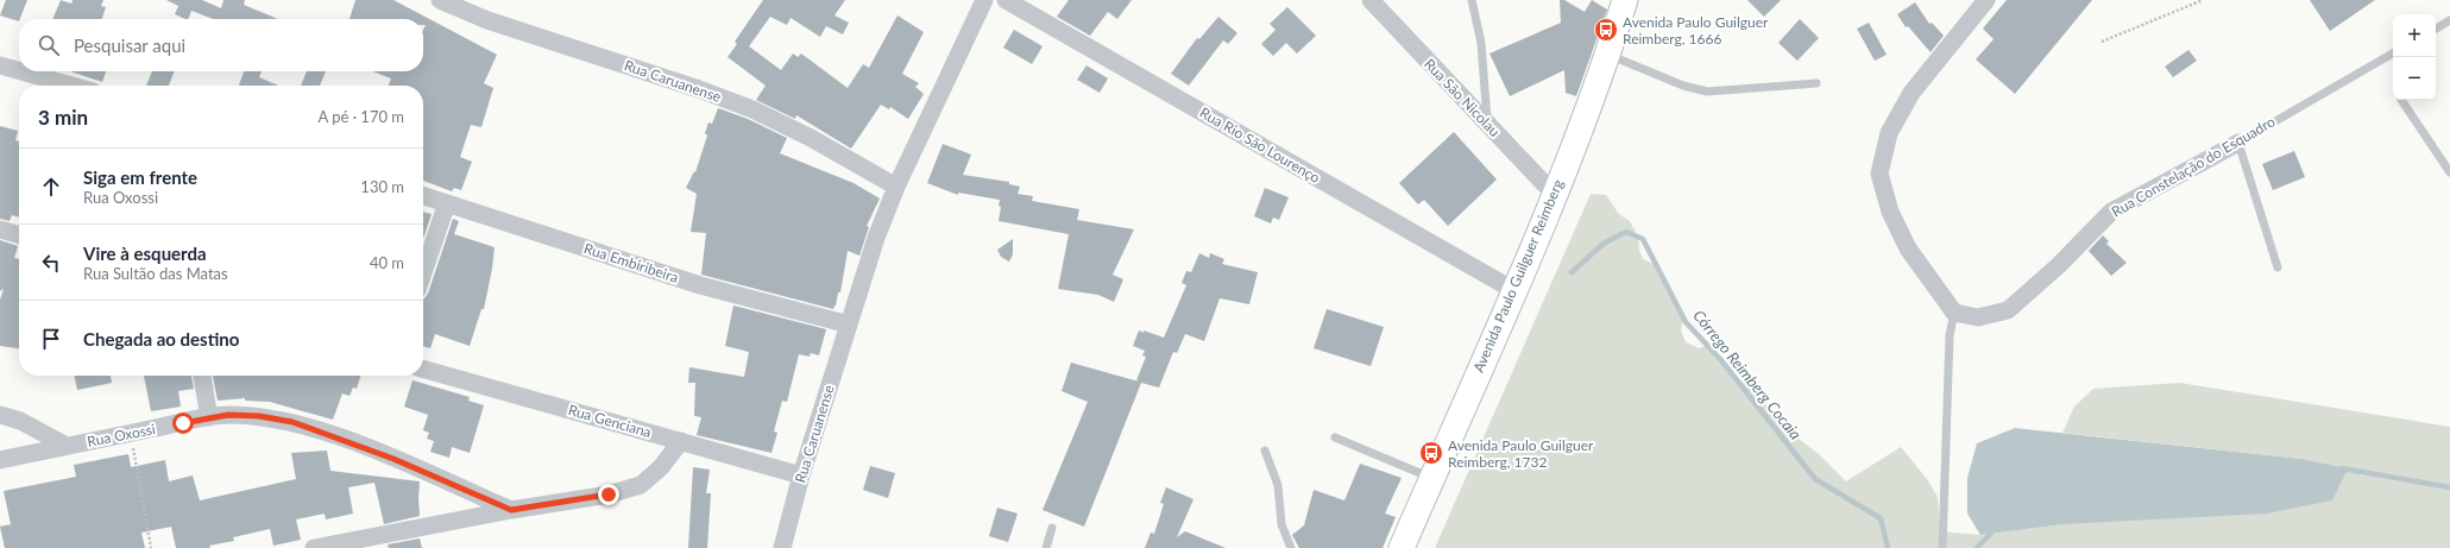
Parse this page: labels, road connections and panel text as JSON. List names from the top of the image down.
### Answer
{
  "streets": {
    "main road": ["Avenida Paulo Guilguer Reimberg"],
    "street": [
      "Rua Caruanense",
      "Rua São Nicolau",
      "Rua Rio São Lourenço",
      "Rua Constelação do Esquadro",
      "Rua Embiribeira",
      "Rua Genciana",
      "Rua Oxossi"
    ]
  },
  "crossings": [
    ["Rua Caruanense", "Rua Embiribeira"],
    ["Rua Caruanense", "Rua Genciana"],
    ["Rua São Nicolau", "Avenida Paulo Guilguer Reimberg"],
    ["Rua Rio São Lourenço", "Avenida Paulo Guilguer Reimberg"]
  ],
  "water": ["Córrego Reimberg Cocaia"],
  "places": {
    "bus stop": ["Avenida Paulo Guilguer Reimberg, 1666", "Avenida Paulo Guilguer Reimberg, 1732"]
  },
  "page": {
    "map_buttons": ["+", "−"],
    "search": "Pesquisar aqui",
    "heading": ["3 min", "A pé · 170 m"],
    "list": [
      ["Siga em frente", "Rua Oxossi", "130 m"],
      ["Vire à esquerda", "Rua Sultão das Matas", "40 m"],
      "Chegada ao destino"
    ]
  }
}
